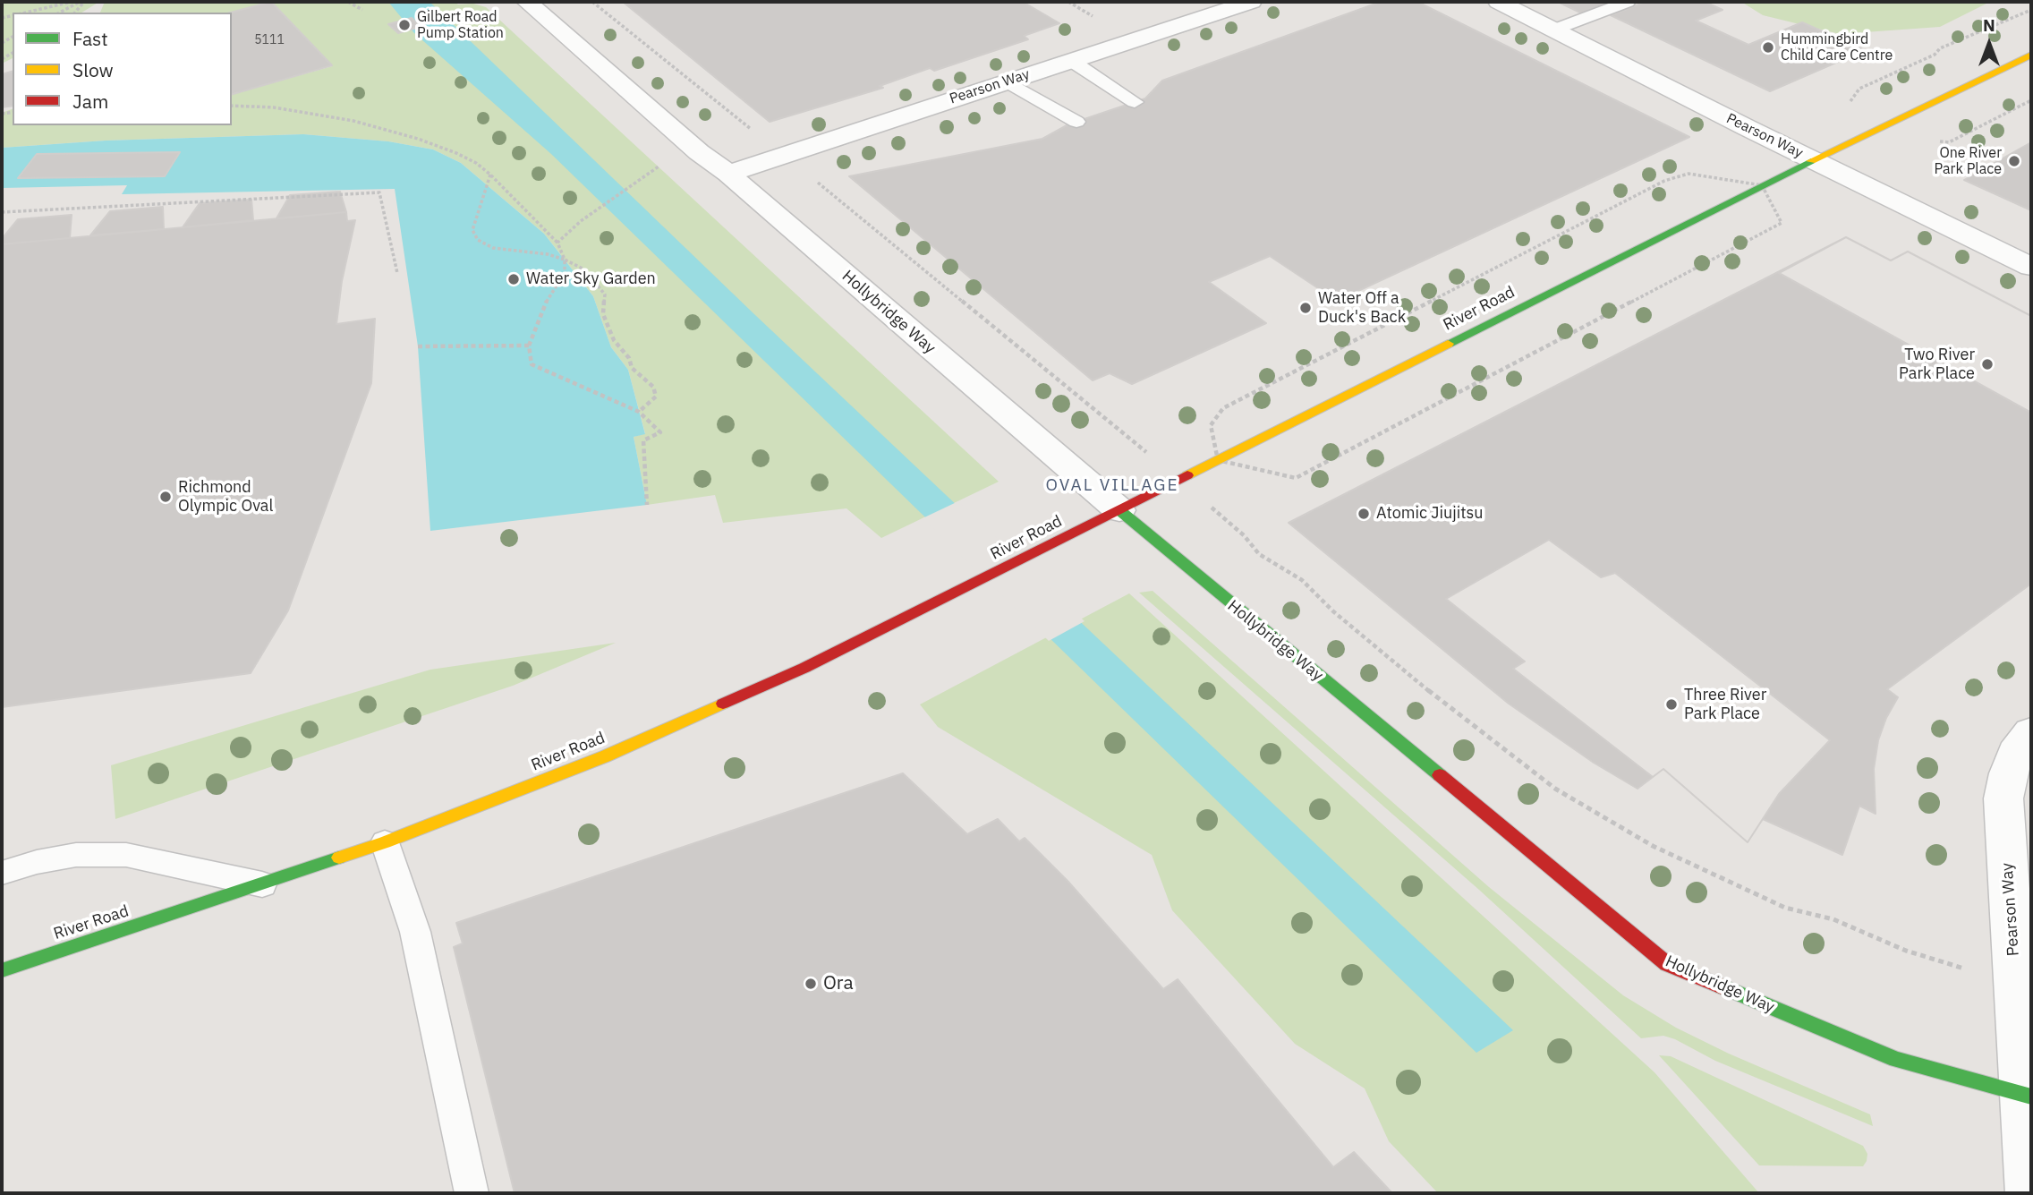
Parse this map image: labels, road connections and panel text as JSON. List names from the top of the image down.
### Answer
{
  "streets": {
    "street": ["Pearson Way", "River Road", "Hollybridge Way"]
  },
  "crossings": [
    ["Pearson Way", "River Road"],
    ["Pearson Way", "Hollybridge Way"],
    ["River Road", "Hollybridge Way"]
  ],
  "districts": ["OVAL VILLAGE"],
  "places": [
    "Gilbert Road Pump Station",
    "Hummingbird Child Care Centre",
    "One River Park Place",
    "Water Sky Garden",
    "Water Off a Duck's Back",
    "Two River Park Place",
    "Richmond Olympic Oval",
    "Atomic Jiujitsu",
    "Three River Park Place",
    "Ora"
  ],
  "house_numbers": ["5111"],
  "legend": ["Fast", "Slow", "Jam"],
  "north": "top"
}
